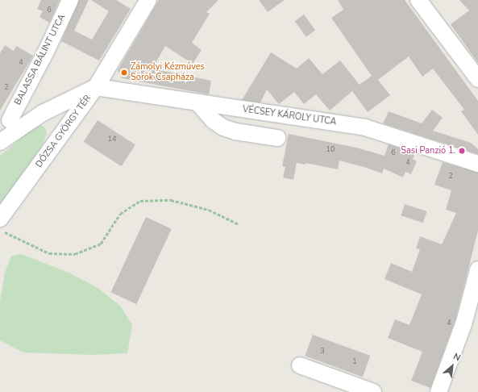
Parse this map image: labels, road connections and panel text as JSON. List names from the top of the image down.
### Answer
{
  "streets": {
    "street": ["BALASSA BÁLINT UTCA", "VÉCSEY KÁROLY UTCA", "DÓZSA GYÖRGY TÉR"]
  },
  "crossings": [
    ["BALASSA BÁLINT UTCA", "DÓZSA GYÖRGY TÉR"],
    ["VÉCSEY KÁROLY UTCA", "DÓZSA GYÖRGY TÉR"]
  ],
  "places": ["Zámolyi Kézműves Sörök Csapháza", "Sasi Panzió 1."],
  "house_numbers": [
    "6",
    "4",
    "2",
    "14",
    "10",
    "6",
    "4",
    "2",
    "4",
    "3",
    "1"
  ],
  "north": "top right"
}
